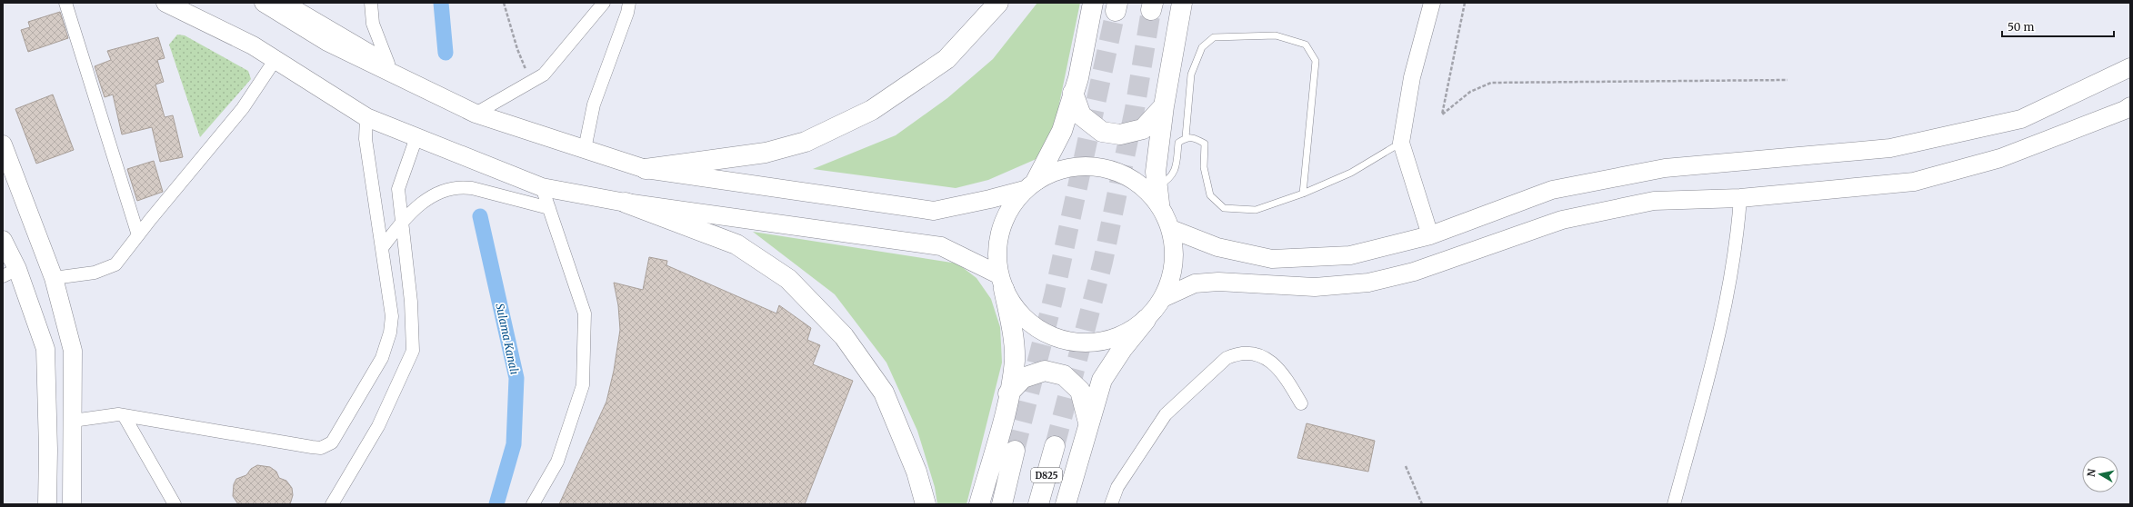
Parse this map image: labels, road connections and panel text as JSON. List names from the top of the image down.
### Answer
{
  "streets": {
    "highway": ["D825"]
  },
  "water": ["Sulama Kanalı"],
  "scale_bar": "50 m",
  "north": "left"
}
